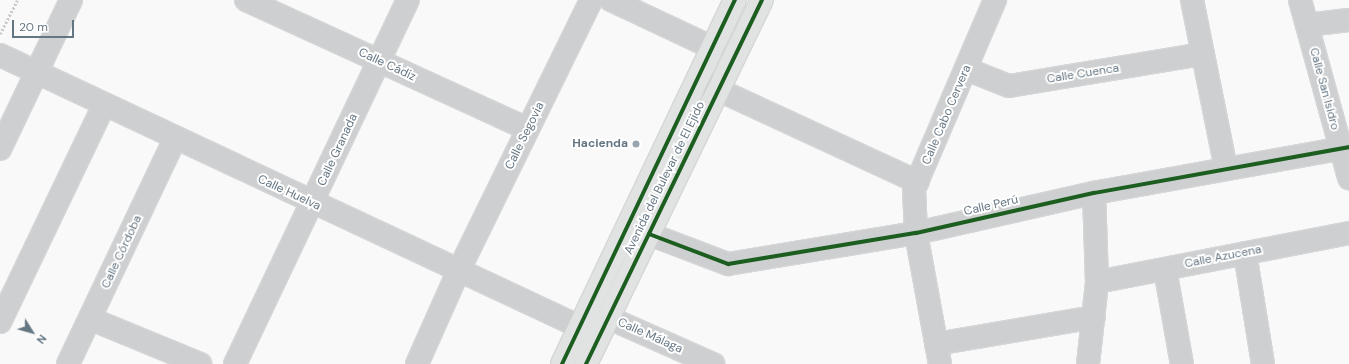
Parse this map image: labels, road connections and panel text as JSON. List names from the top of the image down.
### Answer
{
  "streets": {
    "main road": ["Avenida del Bulevar de El Ejido"],
    "street": [
      "Calle Cádiz",
      "Calle Cuenca",
      "Calle San Isidro",
      "Calle Cabo Cervera",
      "Calle Segovia",
      "Calle Granada",
      "Calle Huelva",
      "Calle Perú",
      "Calle Córdoba",
      "Calle Azucena",
      "Calle Málaga"
    ]
  },
  "crossings": [
    ["Calle Cádiz", "Calle Segovia"],
    ["Calle Cádiz", "Calle Granada"],
    ["Calle Cuenca", "Calle Cabo Cervera"],
    ["Calle San Isidro", "Calle Perú"],
    ["Calle Cabo Cervera", "Calle Perú"],
    ["Calle Segovia", "Calle Huelva"],
    ["Calle Granada", "Calle Huelva"],
    ["Avenida del Bulevar de El Ejido", "Calle Huelva"],
    ["Avenida del Bulevar de El Ejido", "Calle Perú"],
    ["Avenida del Bulevar de El Ejido", "Calle Málaga"],
    ["Calle Huelva", "Calle Córdoba"]
  ],
  "places": ["Hacienda"],
  "scale_bar": "20 m",
  "north": "bottom right"
}
